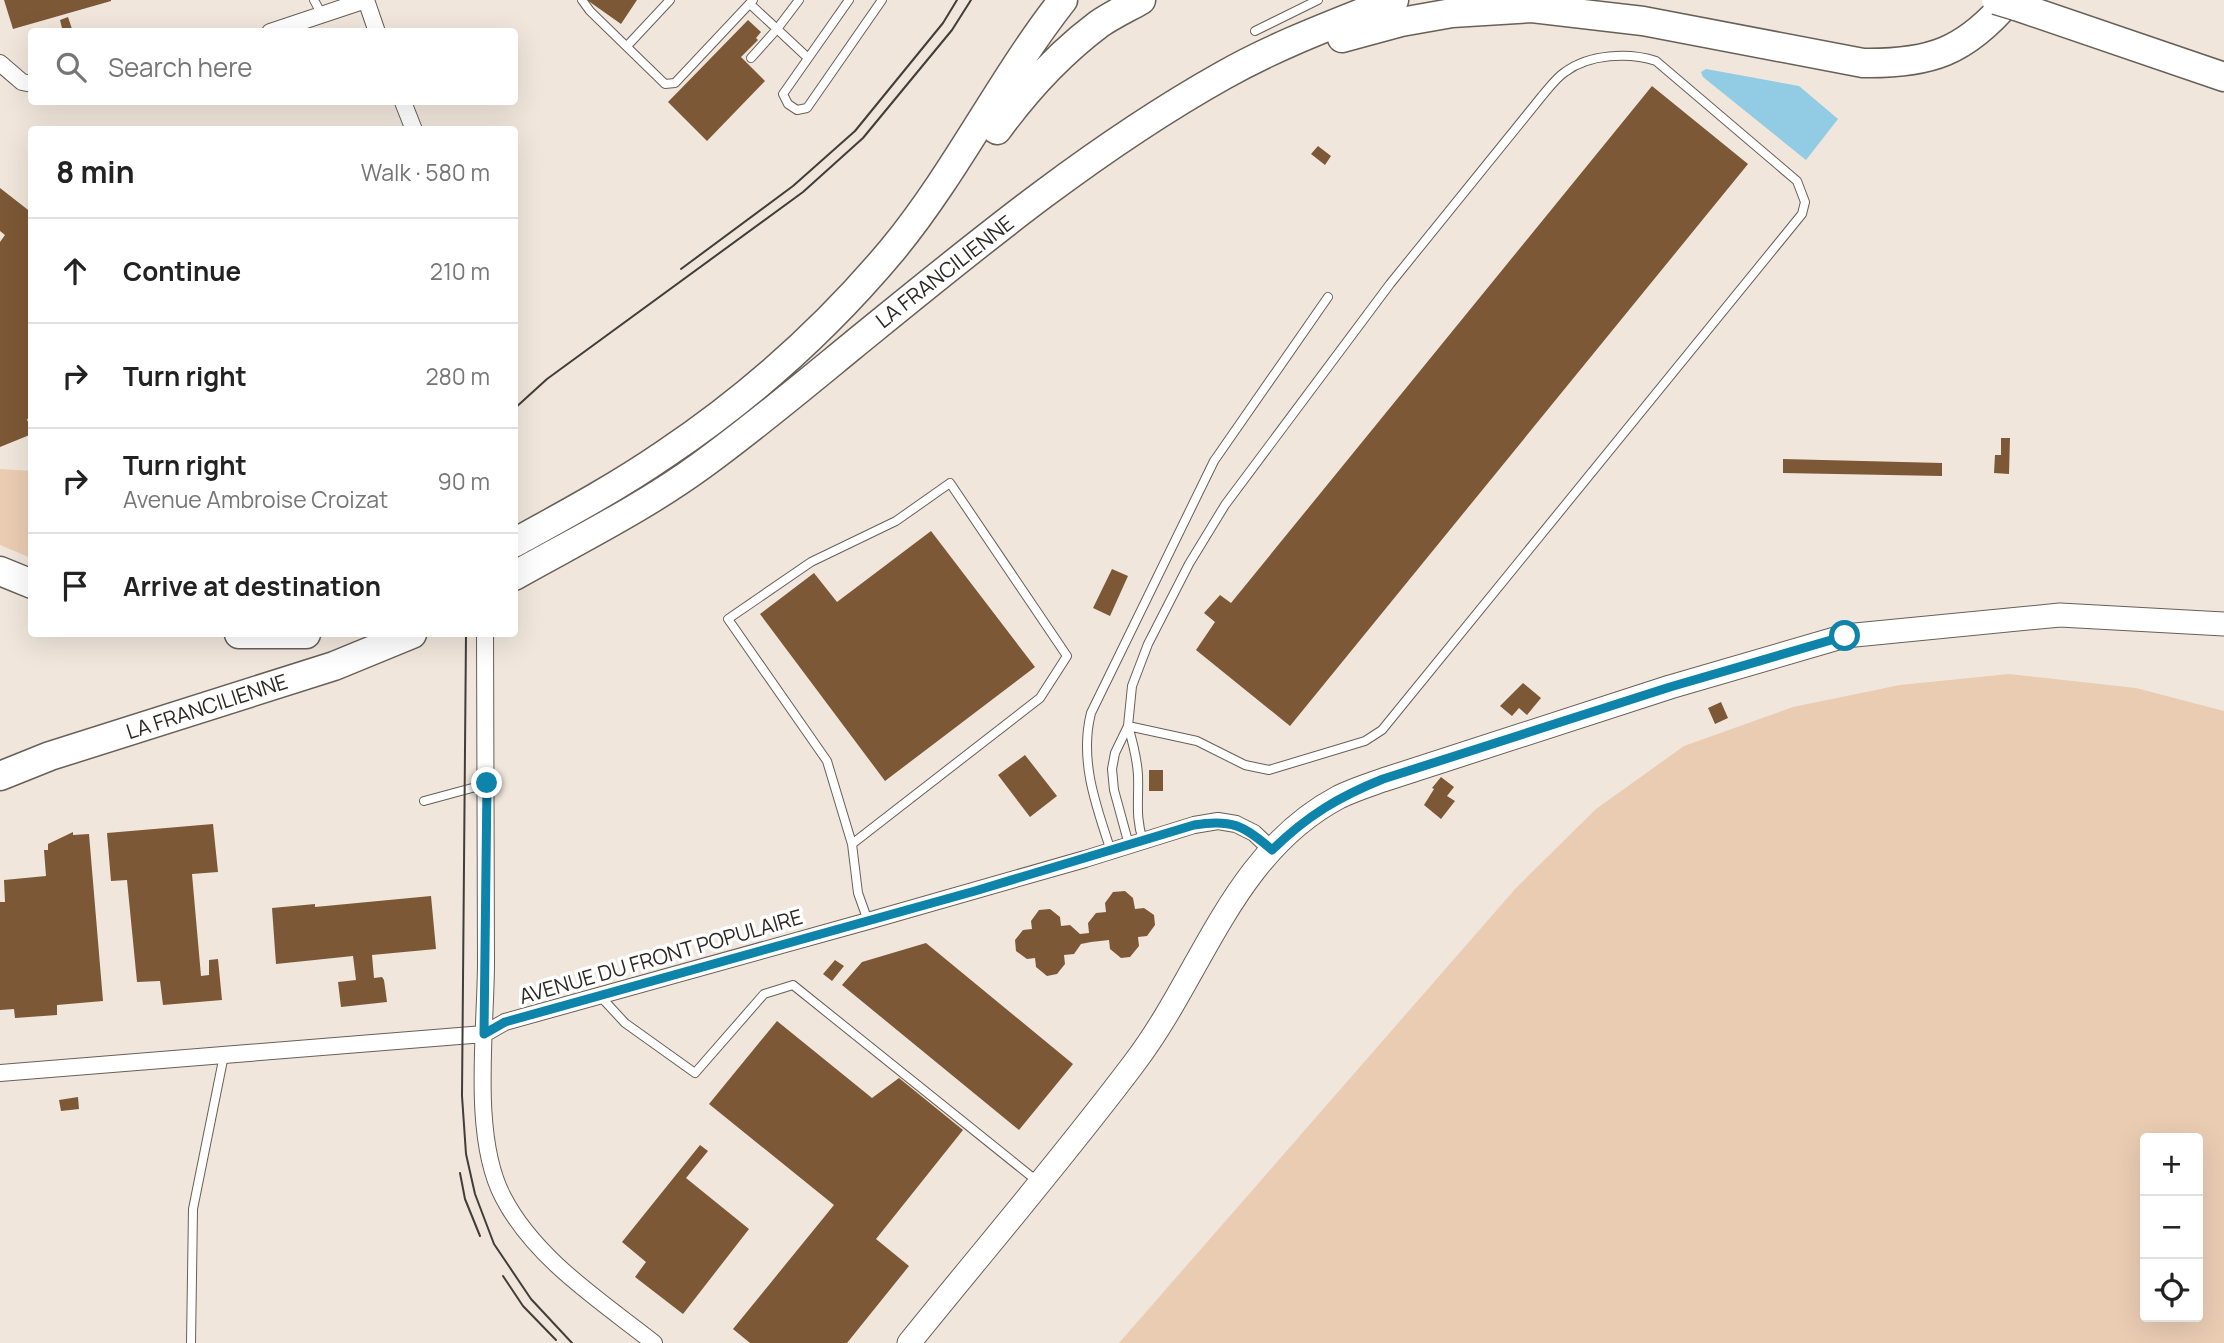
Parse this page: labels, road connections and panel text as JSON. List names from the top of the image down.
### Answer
{
  "streets": {
    "highway": ["LA FRANCILIENNE"],
    "street": ["AVENUE DU FRONT POPULAIRE"]
  },
  "page": {
    "search": "Search here",
    "heading": ["8 min", "Walk · 580 m"],
    "list": [
      ["Continue", "210 m"],
      ["Turn right", "280 m"],
      ["Turn right", "Avenue Ambroise Croizat", "90 m"],
      "Arrive at destination"
    ],
    "map_buttons": ["+", "−"]
  }
}
